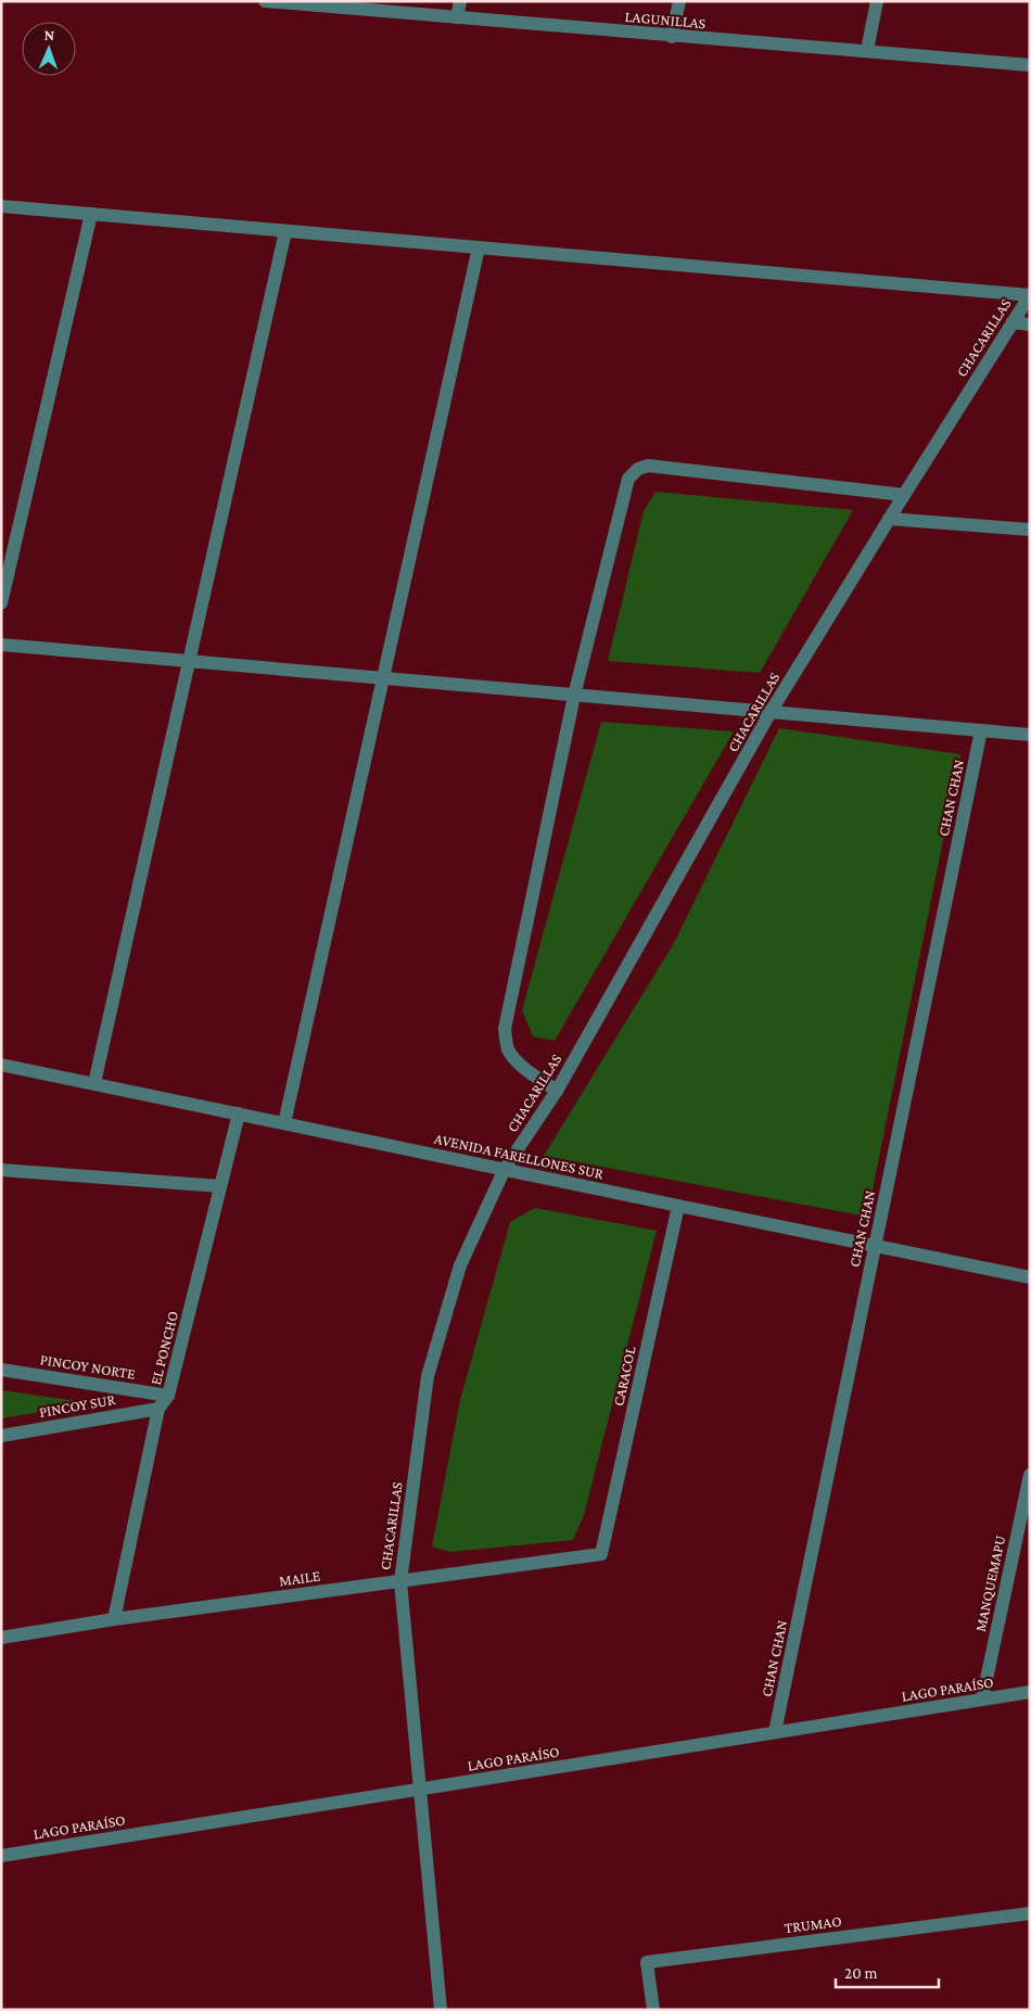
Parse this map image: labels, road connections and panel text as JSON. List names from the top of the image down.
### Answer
{
  "streets": {
    "street": [
      "LAGUNILLAS",
      "CHACARILLAS",
      "CHAN CHAN",
      "AVENIDA FARELLONES SUR",
      "EL PONCHO",
      "PINCOY NORTE",
      "CARACOL",
      "PINCOY SUR",
      "MAILE",
      "MANQUEMAPU",
      "LAGO PARAÍSO",
      "TRUMAO"
    ]
  },
  "crossings": [
    ["CHACARILLAS", "AVENIDA FARELLONES SUR"],
    ["CHACARILLAS", "MAILE"],
    ["CHACARILLAS", "LAGO PARAÍSO"],
    ["CHAN CHAN", "AVENIDA FARELLONES SUR"],
    ["CHAN CHAN", "LAGO PARAÍSO"],
    ["AVENIDA FARELLONES SUR", "EL PONCHO"],
    ["AVENIDA FARELLONES SUR", "CARACOL"],
    ["EL PONCHO", "PINCOY NORTE"],
    ["EL PONCHO", "PINCOY SUR"],
    ["EL PONCHO", "MAILE"],
    ["CARACOL", "MAILE"],
    ["MANQUEMAPU", "LAGO PARAÍSO"]
  ],
  "scale_bar": "20 m",
  "north": "top"
}
